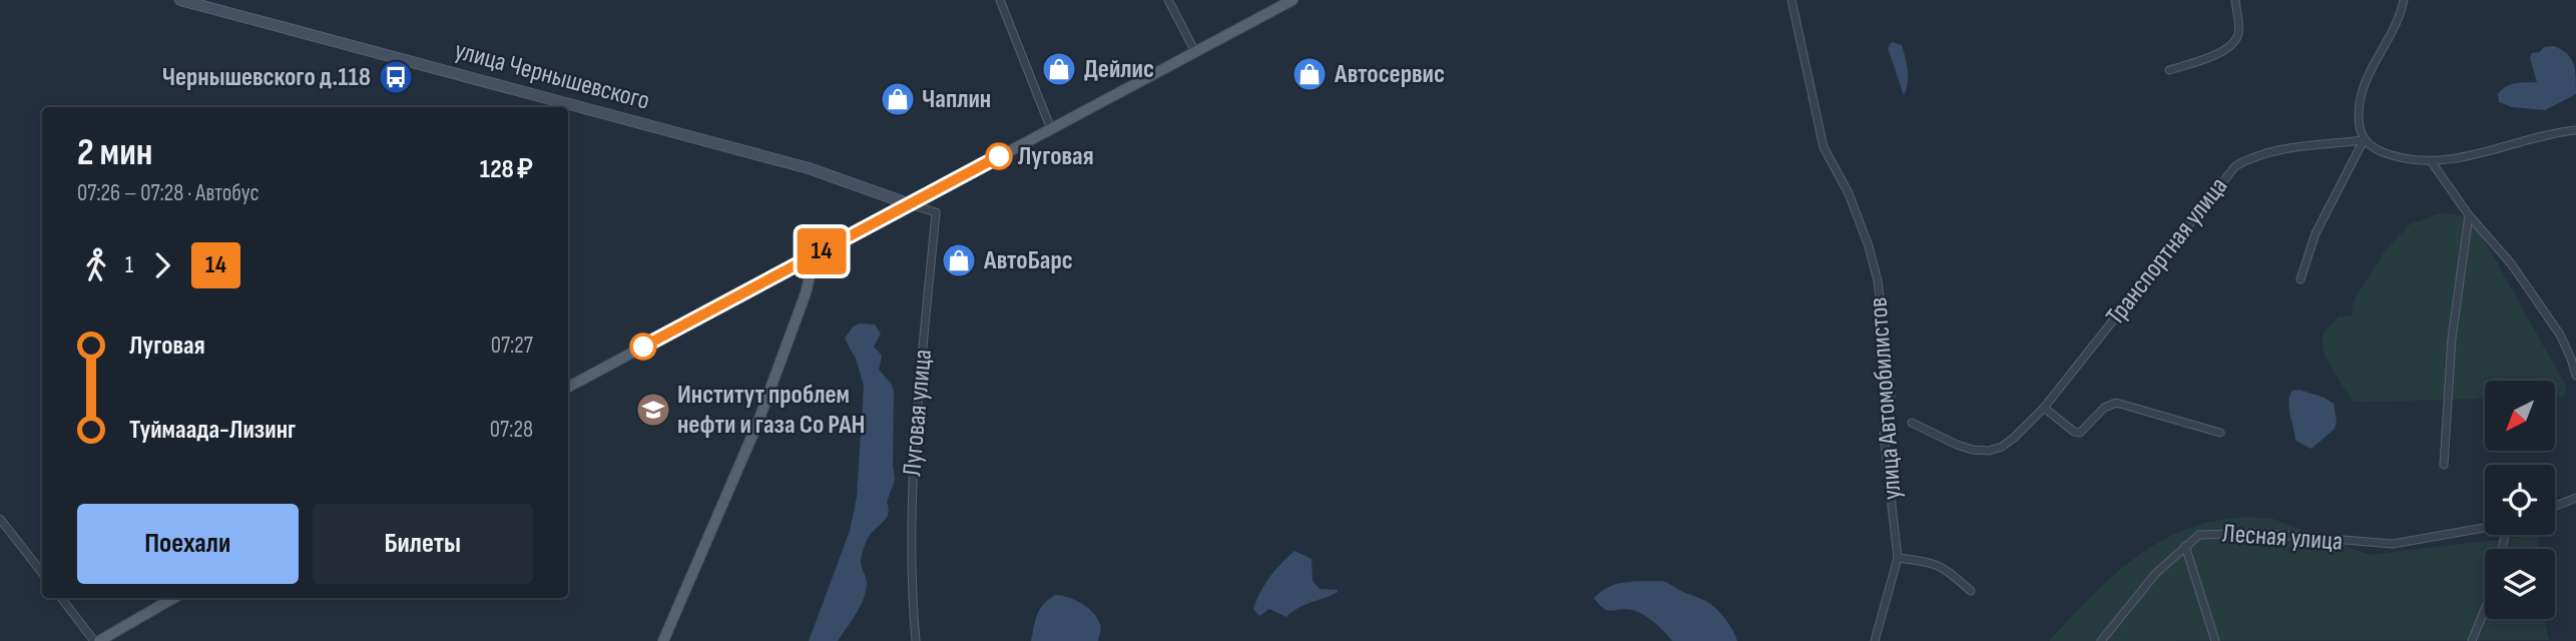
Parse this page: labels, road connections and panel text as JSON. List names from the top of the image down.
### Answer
{
  "streets": {
    "main road": ["улица Чернышевского"],
    "street": [
      "Транспортная улица",
      "улица Автомобилистов",
      "Луговая улица",
      "Лесная улица"
    ]
  },
  "crossings": [
    ["улица Чернышевского", "Луговая улица"]
  ],
  "places": {
    "shop": [
      "Дейлис",
      "Автосервис",
      "Чаплин",
      "АвтоБарс"
    ],
    "bus stop": ["Чернышевского д.118"],
    "other": ["Луговая"],
    "school or university": ["Институт проблем нефти и газа Со РАН"]
  },
  "lines": ["bus line 14"],
  "north": "bottom left",
  "page": {
    "on_map": "14",
    "heading": ["2 мин", "07:26 – 07:28 · Автобус", "128 ₽"],
    "legs": ["1", "14"],
    "list": [
      {
        "name": "Луговая",
        "value": "07:27"
      },
      {
        "name": "Туймаада-Лизинг",
        "value": "07:28"
      }
    ],
    "buttons": ["Поехали", "Билеты"]
  }
}
